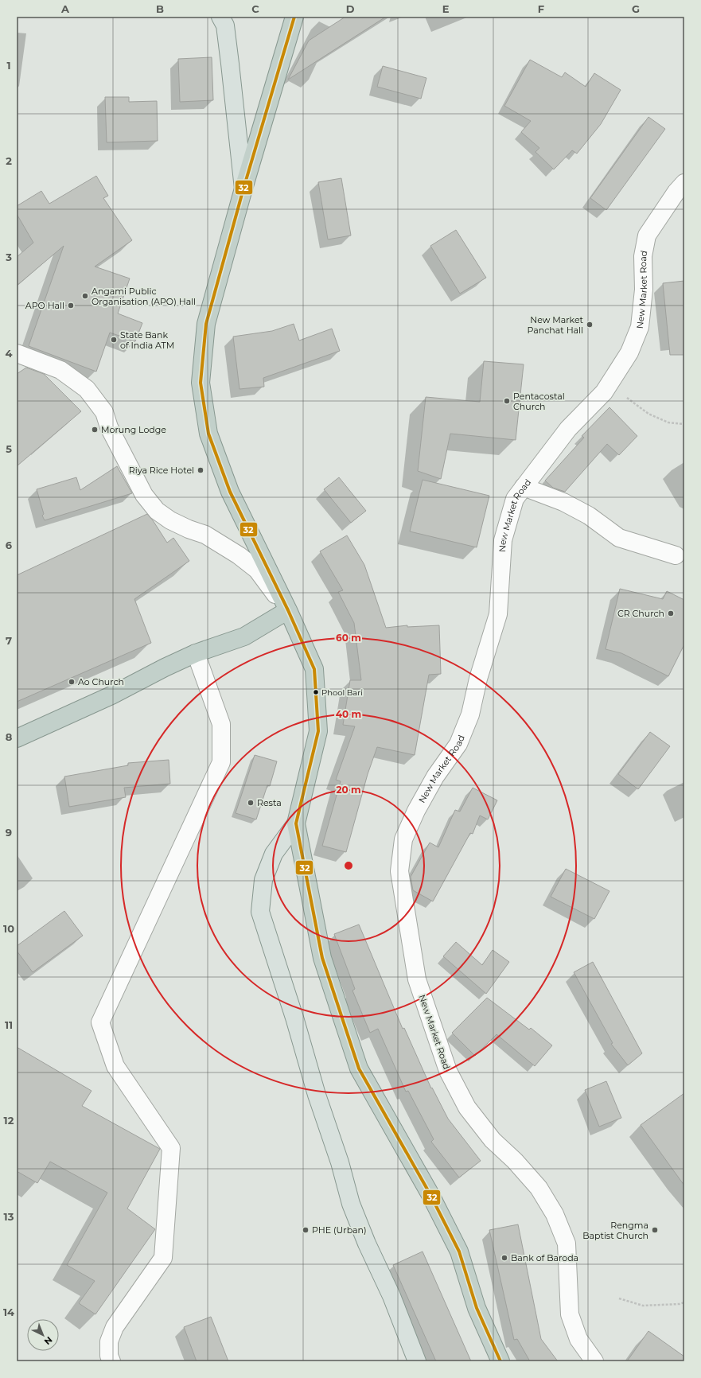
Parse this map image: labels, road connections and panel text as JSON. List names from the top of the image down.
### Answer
{
  "streets": {
    "street": ["New Market Road"]
  },
  "places": [
    "Angami Public Organisation (APO) Hall",
    "APO Hall",
    "New Market Panchat Hall",
    "State Bank of India ATM",
    "Pentacostal Church",
    "Morung Lodge",
    "Riya Rice Hotel",
    "CR Church",
    "Ao Church",
    "Phool Bari",
    "Resta",
    "PHE (Urban)",
    "Rengma Baptist Church",
    "Bank of Baroda"
  ],
  "lines": ["transit line 32"],
  "north": "bottom right",
  "grid": {
    "columns": [
      "A",
      "B",
      "C",
      "D",
      "E",
      "F",
      "G"
    ],
    "rows": [
      "1",
      "2",
      "3",
      "4",
      "5",
      "6",
      "7",
      "8",
      "9",
      "10",
      "11",
      "12",
      "13",
      "14"
    ]
  },
  "rings": ["60 m", "40 m", "20 m"]
}
